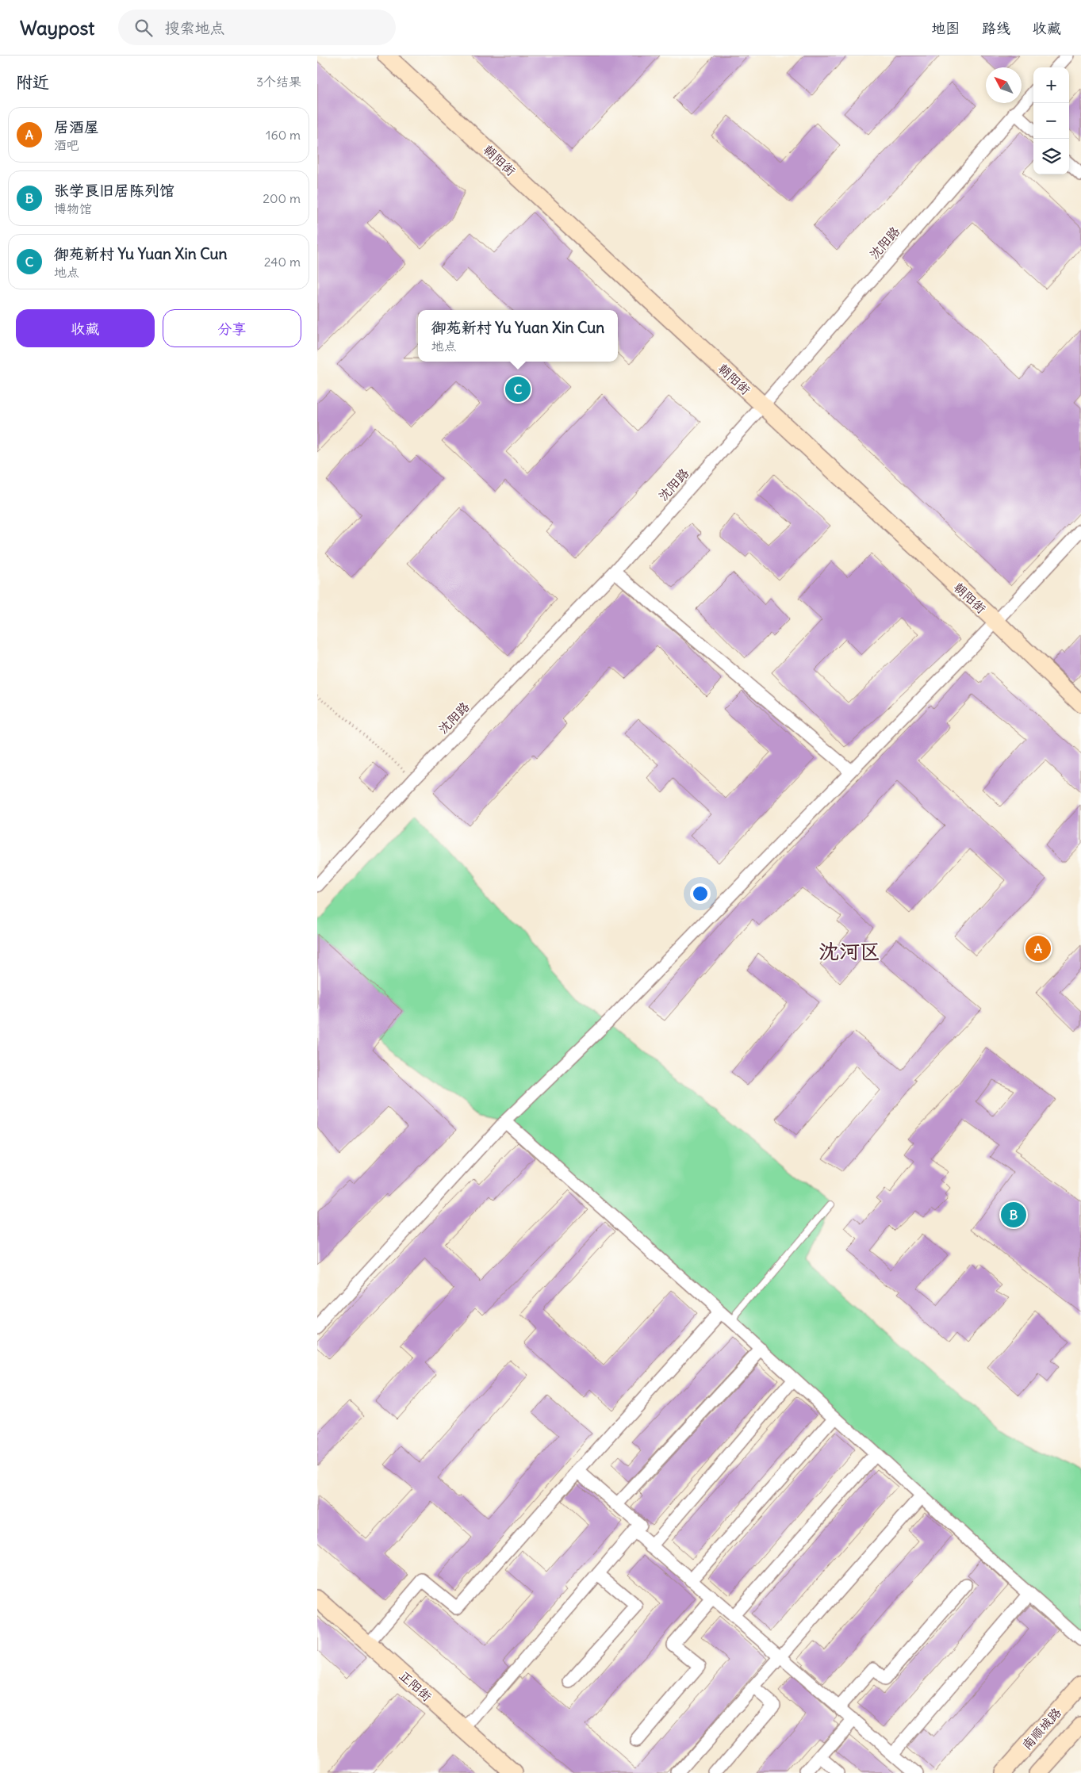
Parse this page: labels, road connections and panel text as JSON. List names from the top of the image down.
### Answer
{
  "streets": {
    "street": [
      "朝阳街",
      "沈阳路",
      "正阳街",
      "南顺城路"
    ]
  },
  "crossings": [
    ["朝阳街", "沈阳路"]
  ],
  "districts": ["沈河区"],
  "north": "top left",
  "page": {
    "header": "Waypost",
    "search": "搜索地点",
    "nav": ["地图", "路线", "收藏"],
    "heading": ["附近", "3个结果"],
    "map_buttons": ["+", "−"],
    "list": [
      {
        "mark": "A",
        "name": "居酒屋",
        "note": "酒吧",
        "value": "160 m"
      },
      {
        "mark": "B",
        "name": "张学良旧居陈列馆",
        "note": "博物馆",
        "value": "200 m"
      },
      {
        "mark": "C",
        "name": "御苑新村 Yu Yuan Xin Cun",
        "note": "地点",
        "value": "240 m"
      }
    ],
    "buttons": ["收藏", "分享"],
    "popup": ["御苑新村 Yu Yuan Xin Cun", "地点"],
    "pins": ["C", "A", "B"]
  }
}
